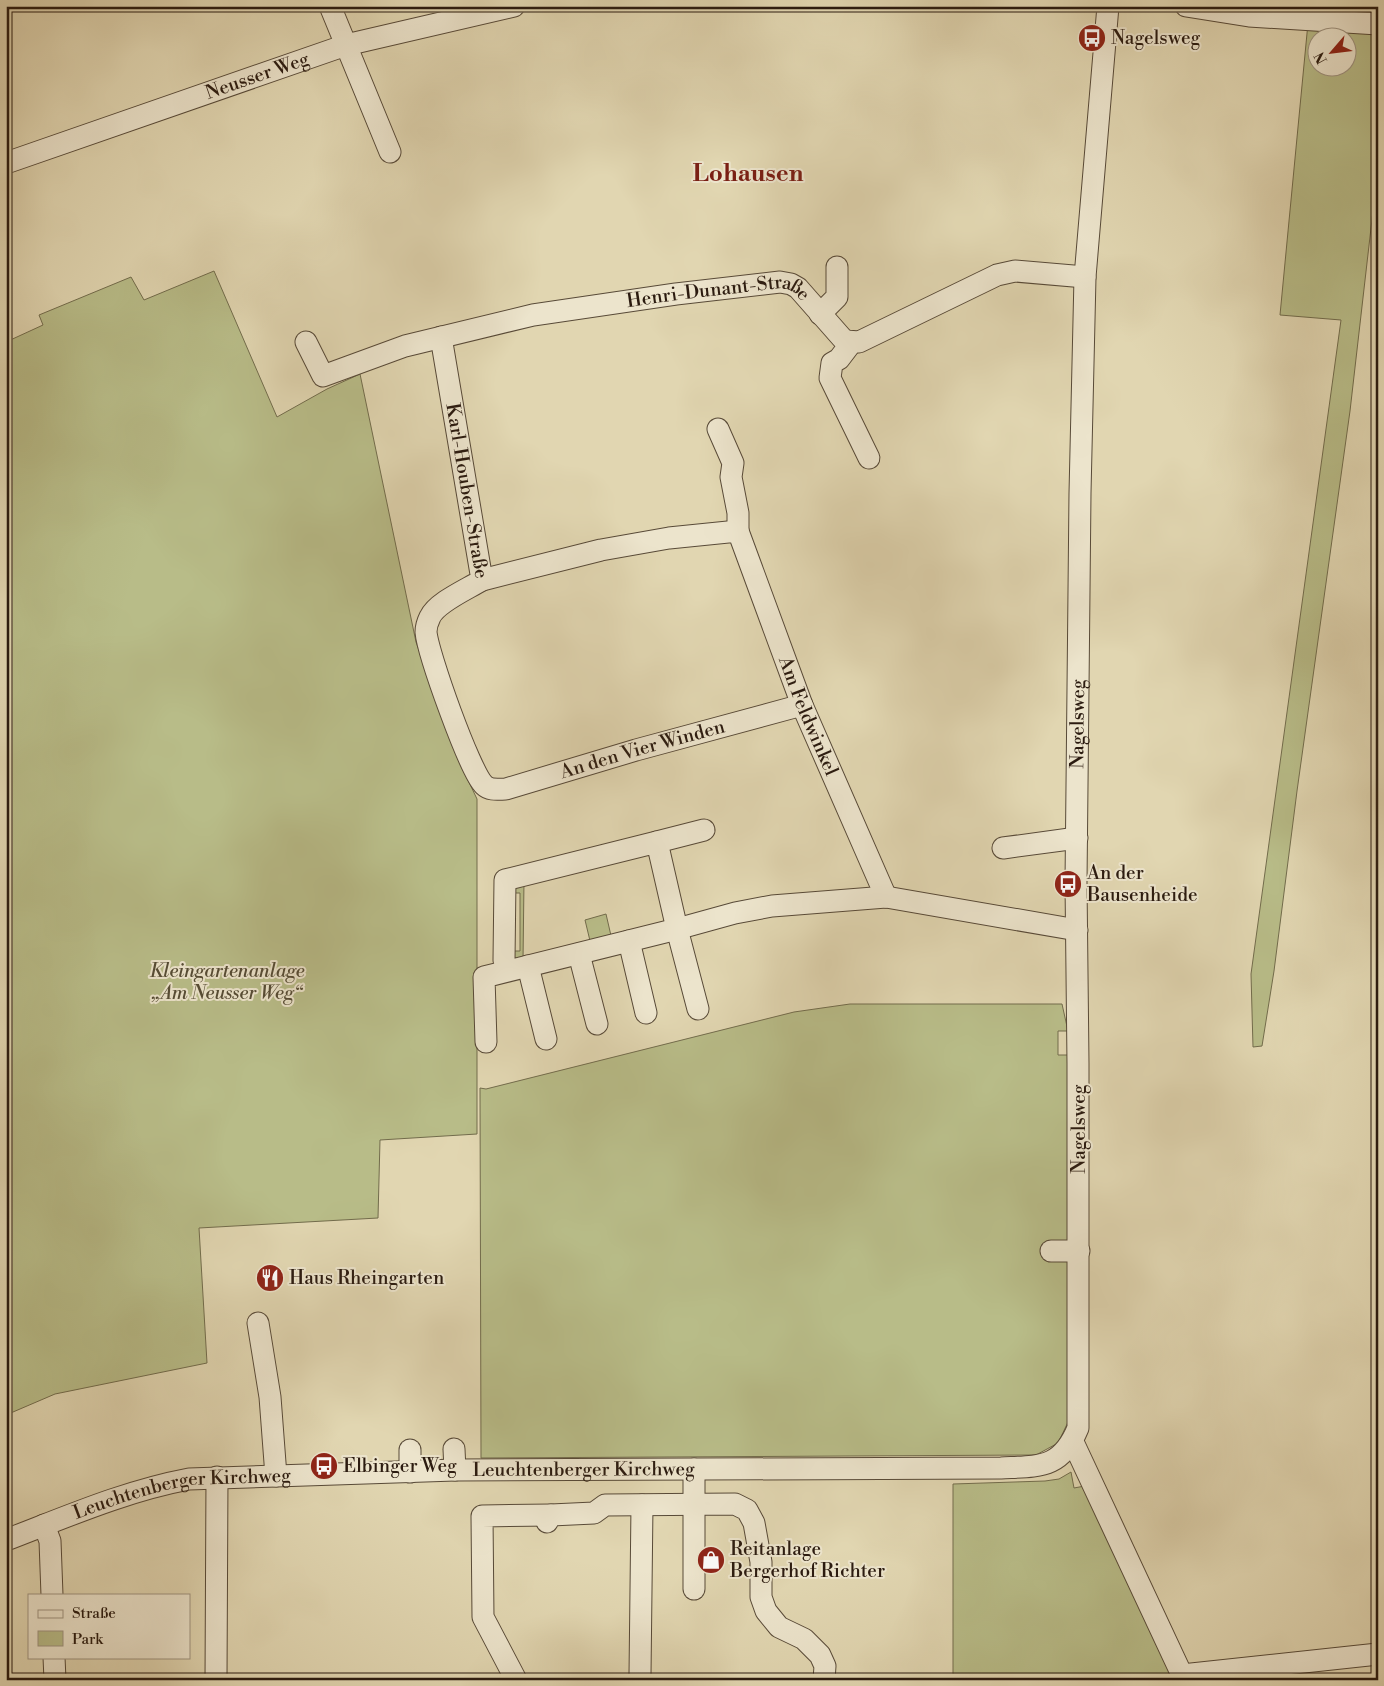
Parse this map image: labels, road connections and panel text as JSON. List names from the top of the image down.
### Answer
{
  "streets": {
    "street": [
      "Neusser Weg",
      "Henri-Dunant-Straße",
      "Karl-Houben-Straße",
      "Am Feldwinkel",
      "Nagelsweg",
      "An den Vier Winden",
      "Leuchtenberger Kirchweg"
    ]
  },
  "crossings": [
    ["Henri-Dunant-Straße", "Karl-Houben-Straße"],
    ["Karl-Houben-Straße", "An den Vier Winden"],
    ["Am Feldwinkel", "An den Vier Winden"],
    ["Nagelsweg", "Leuchtenberger Kirchweg"]
  ],
  "districts": ["Lohausen"],
  "parks": ["Kleingartenanlage „Am Neusser Weg“"],
  "places": {
    "bus stop": ["Nagelsweg", "An der Bausenheide", "Elbinger Weg"],
    "restaurant": ["Haus Rheingarten"],
    "shop": ["Reitanlage Bergerhof Richter"]
  },
  "legend": ["Straße", "Park"],
  "north": "bottom left"
}
